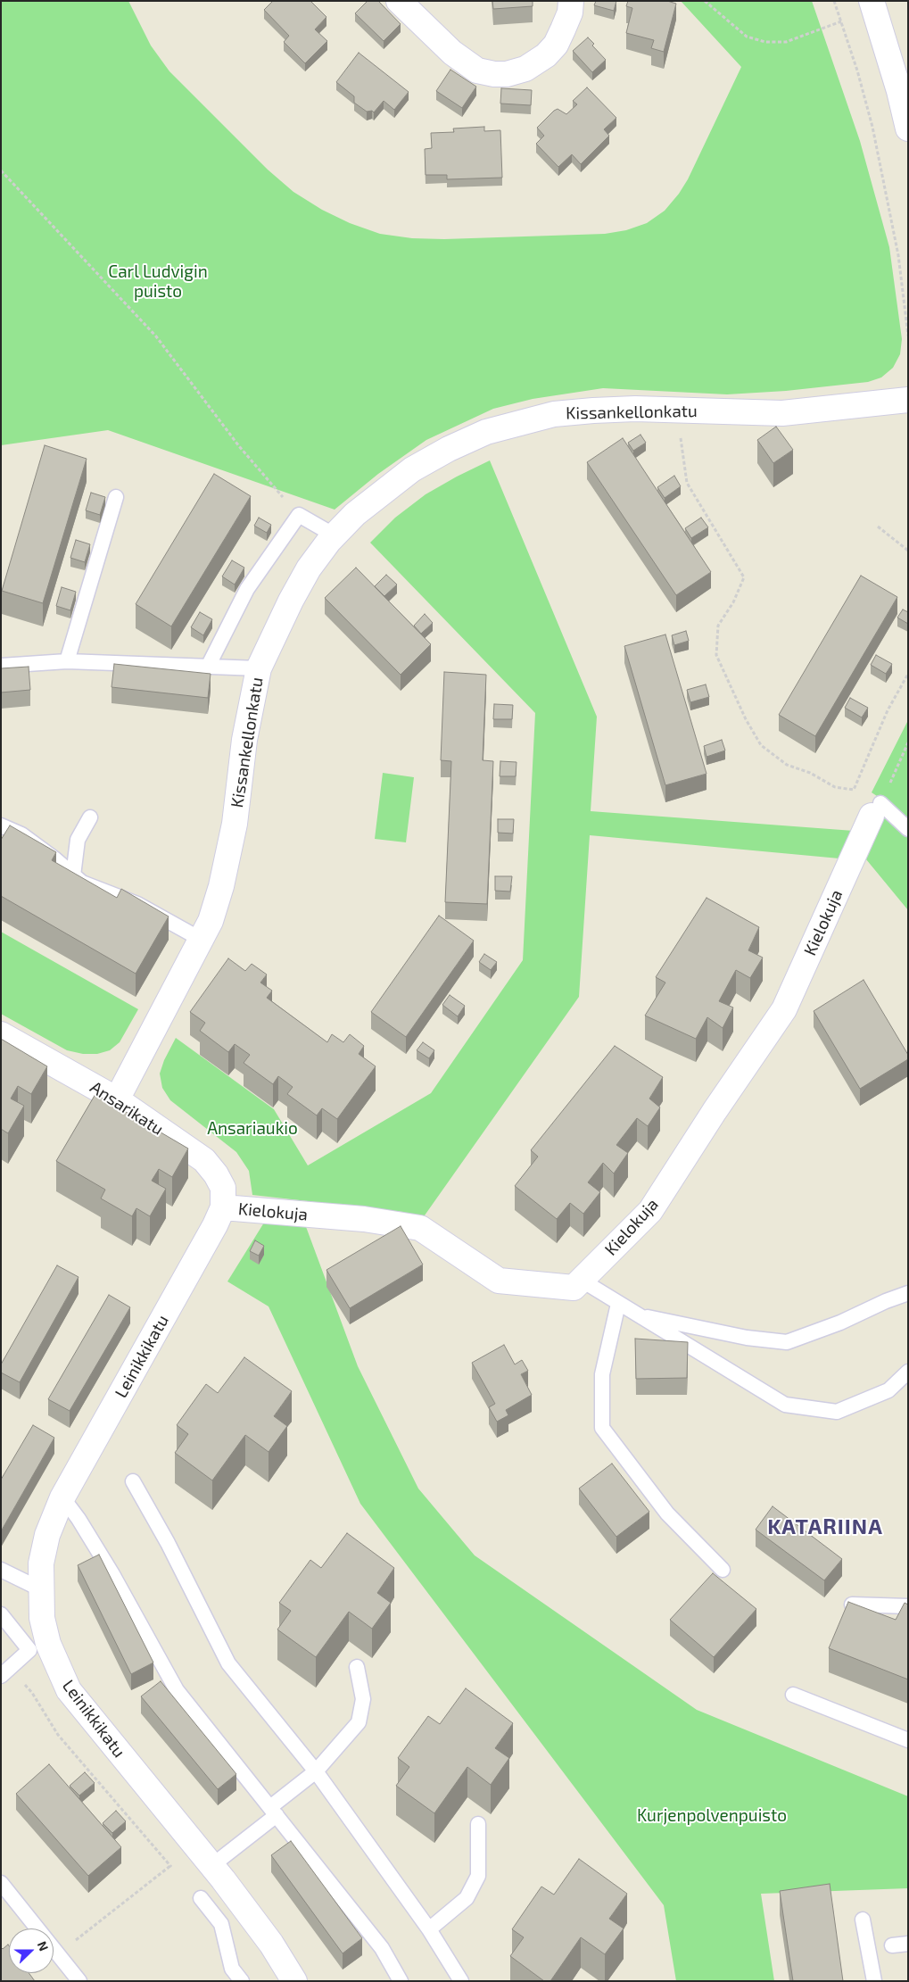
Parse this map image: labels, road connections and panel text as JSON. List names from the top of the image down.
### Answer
{
  "streets": {
    "street": [
      "Kissankellonkatu",
      "Kielokuja",
      "Ansarikatu",
      "Leinikkikatu"
    ]
  },
  "crossings": [
    ["Kissankellonkatu", "Ansarikatu"],
    ["Kielokuja", "Ansarikatu"],
    ["Kielokuja", "Leinikkikatu"],
    ["Ansarikatu", "Leinikkikatu"]
  ],
  "districts": ["KATARIINA"],
  "parks": ["Carl Ludvigin puisto", "Ansariaukio", "Kurjenpolvenpuisto"],
  "north": "right"
}
